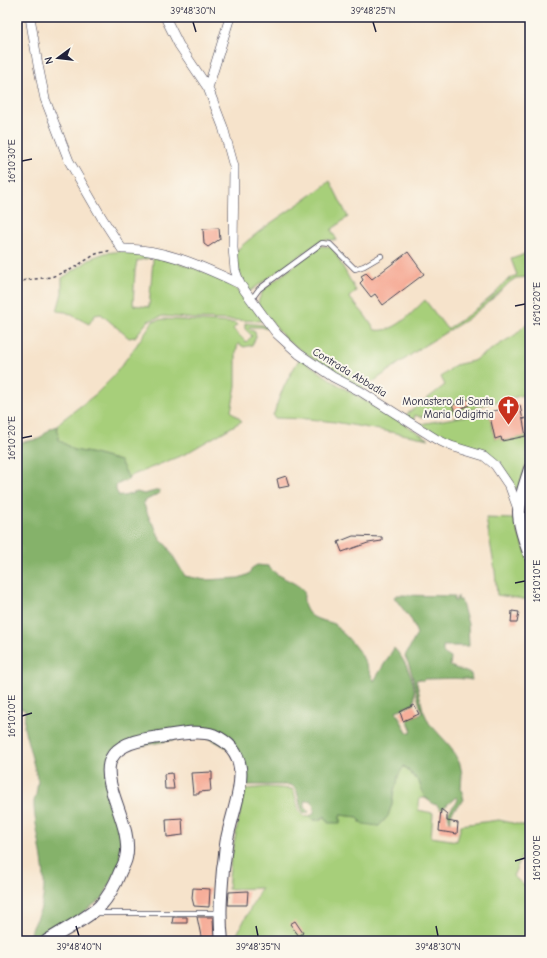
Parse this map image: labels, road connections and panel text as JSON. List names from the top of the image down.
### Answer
{
  "streets": {
    "street": ["Contrada Abbadia"]
  },
  "places": {
    "church": ["Monastero di Santa Maria Odigitria"]
  },
  "north": "left",
  "coordinates": [
    "39°48'30\"N",
    "39°48'25\"N",
    "16°10'30\"E",
    "16°10'20\"E",
    "16°10'10\"E",
    "16°10'00\"E",
    "39°48'40\"N",
    "39°48'35\"N"
  ]
}
